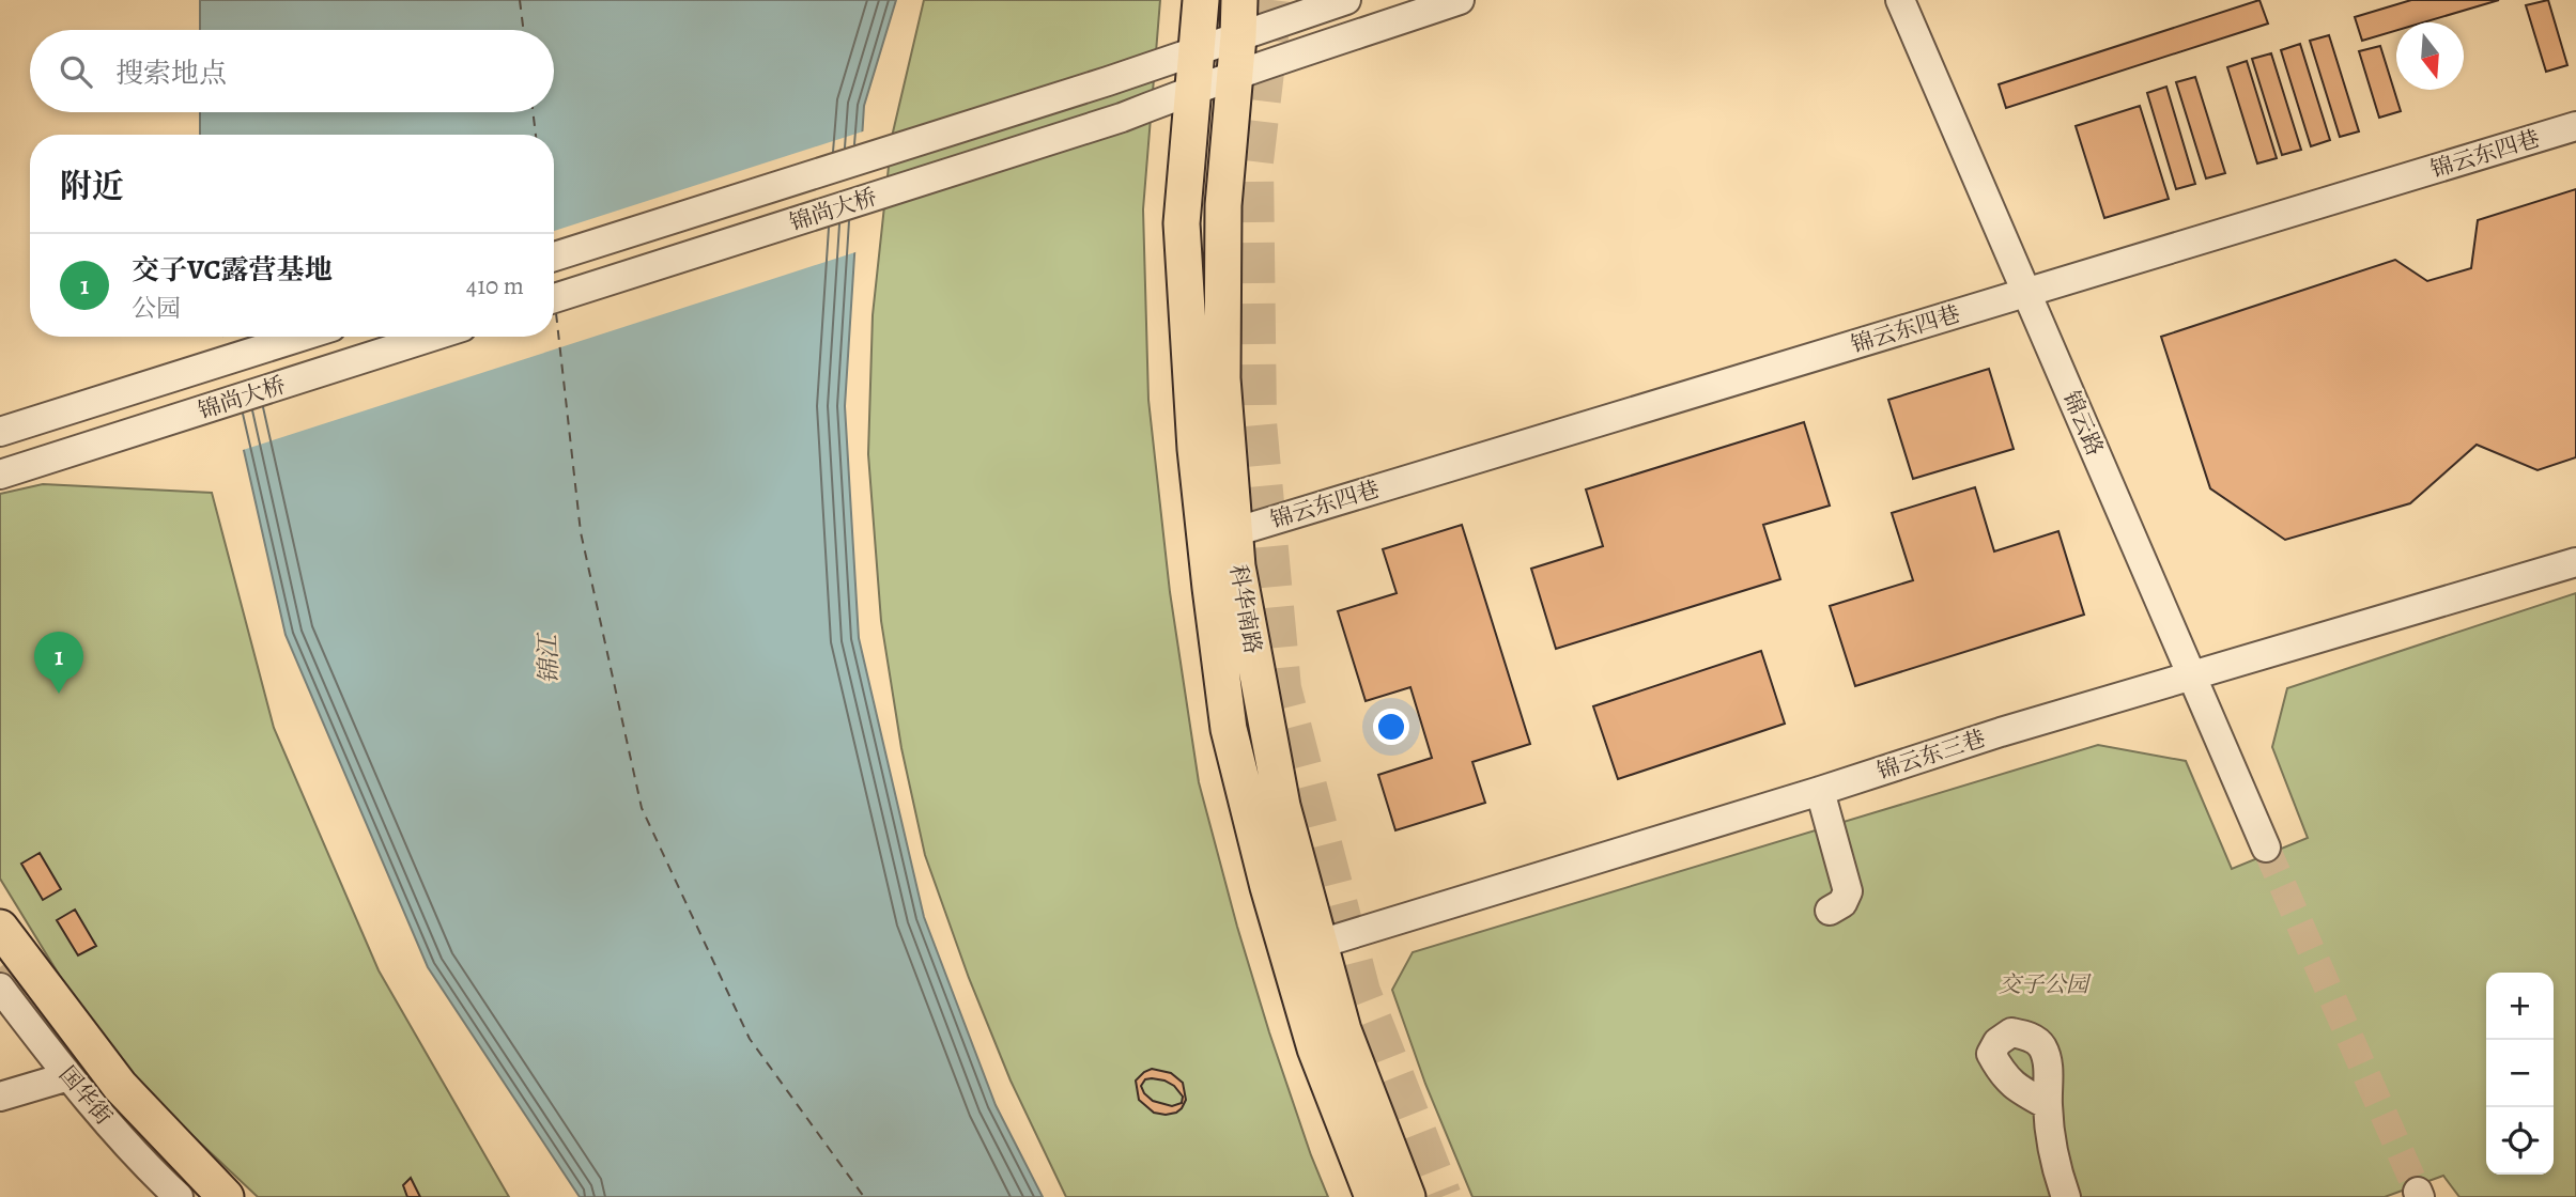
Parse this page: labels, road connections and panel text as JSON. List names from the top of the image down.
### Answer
{
  "streets": {
    "main road": ["科华南路"],
    "street": [
      "锦云东四巷",
      "锦尚大桥",
      "锦云路",
      "锦云东三巷",
      "国华街"
    ]
  },
  "crossings": [
    ["锦云东四巷", "锦云路"],
    ["锦云东四巷", "科华南路"],
    ["锦尚大桥", "科华南路"],
    ["锦云路", "锦云东三巷"],
    ["科华南路", "锦云东三巷"]
  ],
  "water": ["锦江"],
  "parks": ["交子公园"],
  "north": "bottom",
  "page": {
    "search": "搜索地点",
    "heading": "附近",
    "list": [
      {
        "mark": "1",
        "name": "交子VC露营基地",
        "note": "公园",
        "value": "410 m"
      }
    ],
    "pins": "1",
    "map_buttons": ["+", "−"]
  }
}
